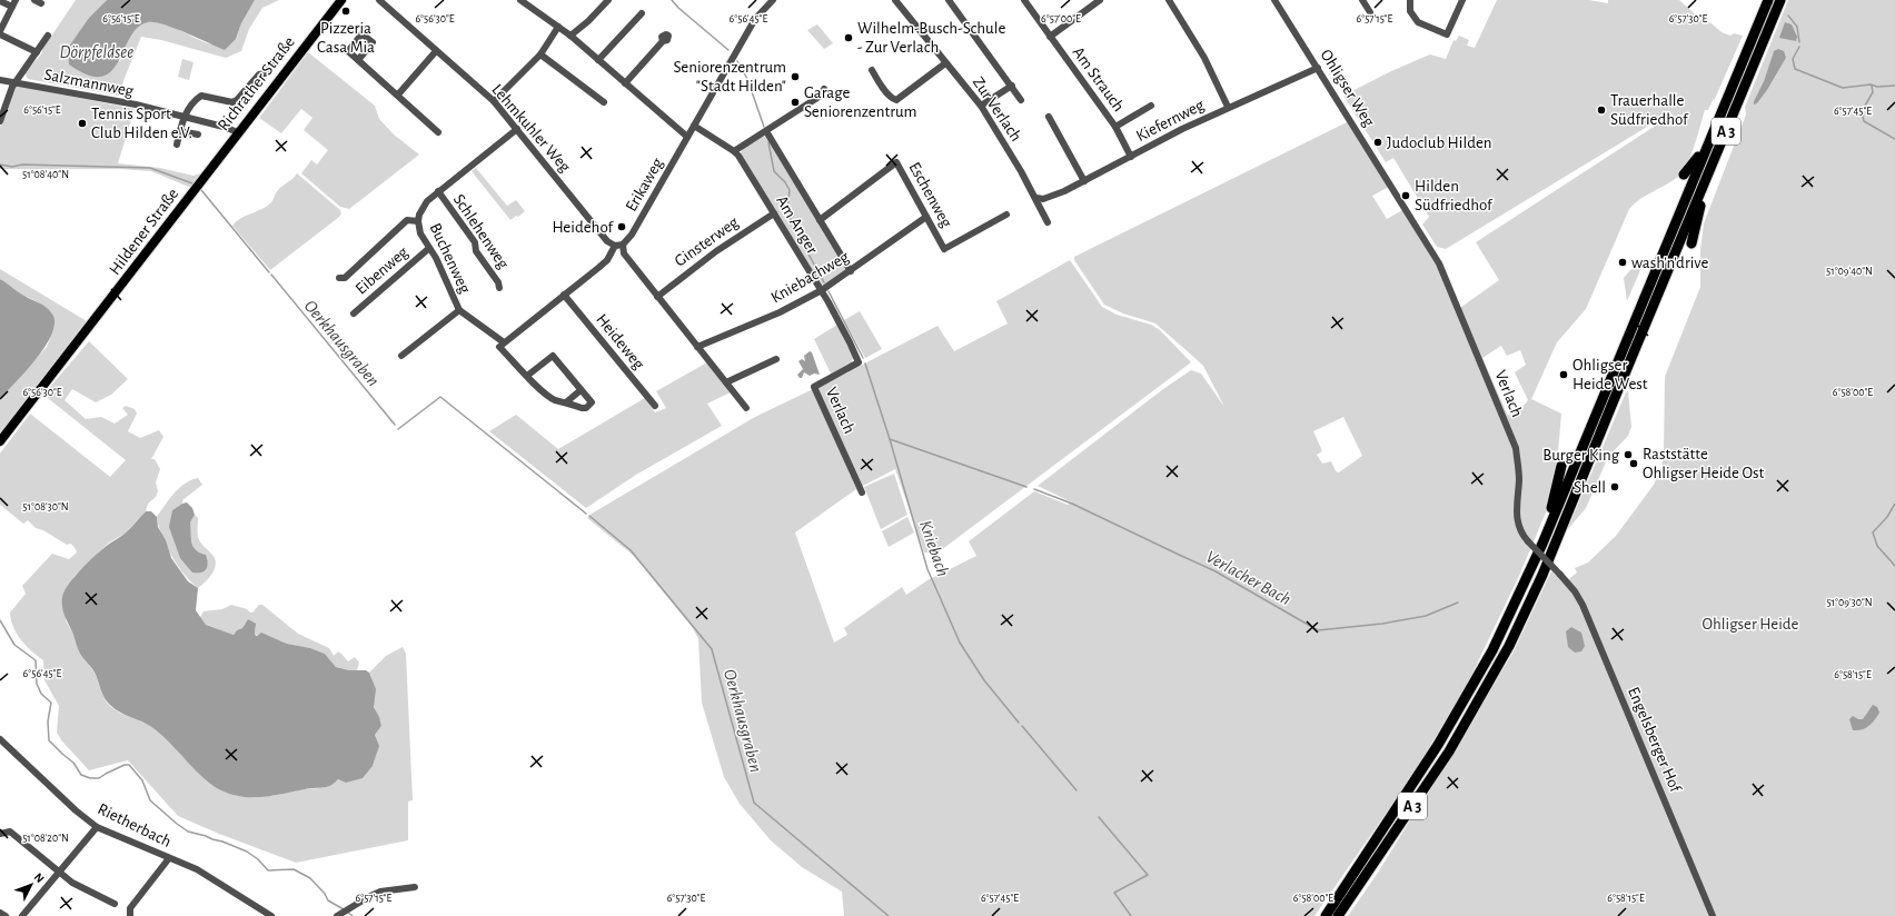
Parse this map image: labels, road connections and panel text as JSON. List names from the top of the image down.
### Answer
{
  "streets": {
    "highway": ["A 3"],
    "main road": ["Richrather Straße", "Hildener Straße"],
    "street": [
      "Am Strauch",
      "Salzmannweg",
      "Ohligser Weg",
      "Zur Verlach",
      "Kiefernweg",
      "Lehmkuhler Weg",
      "Erikaweg",
      "Eschenweg",
      "Am Anger",
      "Schlehenweg",
      "Ginsterweg",
      "Buchenweg",
      "Eibenweg",
      "Kniebachweg",
      "Heideweg",
      "Verlach",
      "Engelsberger Hof",
      "Rietherbach"
    ]
  },
  "crossings": [
    ["Am Strauch", "Kiefernweg"],
    ["Salzmannweg", "Richrather Straße"],
    ["Richrather Straße", "Hildener Straße"],
    ["Ohligser Weg", "Kiefernweg"],
    ["Ohligser Weg", "Verlach"],
    ["Zur Verlach", "Kiefernweg"],
    ["Lehmkuhler Weg", "Erikaweg"],
    ["Lehmkuhler Weg", "Ginsterweg"],
    ["Lehmkuhler Weg", "Buchenweg"],
    ["Lehmkuhler Weg", "Kniebachweg"],
    ["Erikaweg", "Am Anger"],
    ["Erikaweg", "Buchenweg"],
    ["Erikaweg", "Heideweg"],
    ["Eschenweg", "Am Anger"],
    ["Eschenweg", "Kniebachweg"],
    ["Am Anger", "Ginsterweg"],
    ["Am Anger", "Kniebachweg"],
    ["Am Anger", "Verlach"],
    ["Schlehenweg", "Buchenweg"],
    ["Buchenweg", "Eibenweg"],
    ["Verlach", "Engelsberger Hof"]
  ],
  "water": [
    "Dörpfeldsee",
    "Oerkhausgraben",
    "Kniebach",
    "Verlacher Bach"
  ],
  "parks": ["Ohligser Heide"],
  "places": [
    "Pizzeria Casa Mia",
    "Wilhelm-Busch-Schule - Zur Verlach",
    "Seniorenzentrum \"Stadt Hilden\"",
    "Garage Seniorenzentrum",
    "Trauerhalle Südfriedhof",
    "Tennis Sport Club Hilden e.V.",
    "Judoclub Hilden",
    "Hilden Südfriedhof",
    "Heidehof",
    "wash'n'drive",
    "Ohligser Heide West",
    "Burger King",
    "Raststätte Ohligser Heide Ost",
    "Shell"
  ],
  "north": "top right",
  "coordinates": [
    "6°56'15\"E",
    "6°56'30\"E",
    "6°56'45\"E",
    "6°57'00\"E",
    "6°57'15\"E",
    "6°57'30\"E",
    "6°57'45\"E",
    "51°08'40\"N",
    "51°09'40\"N",
    "6°58'00\"E",
    "51°08'30\"N",
    "51°09'30\"N",
    "6°58'15\"E",
    "51°08'20\"N"
  ]
}
